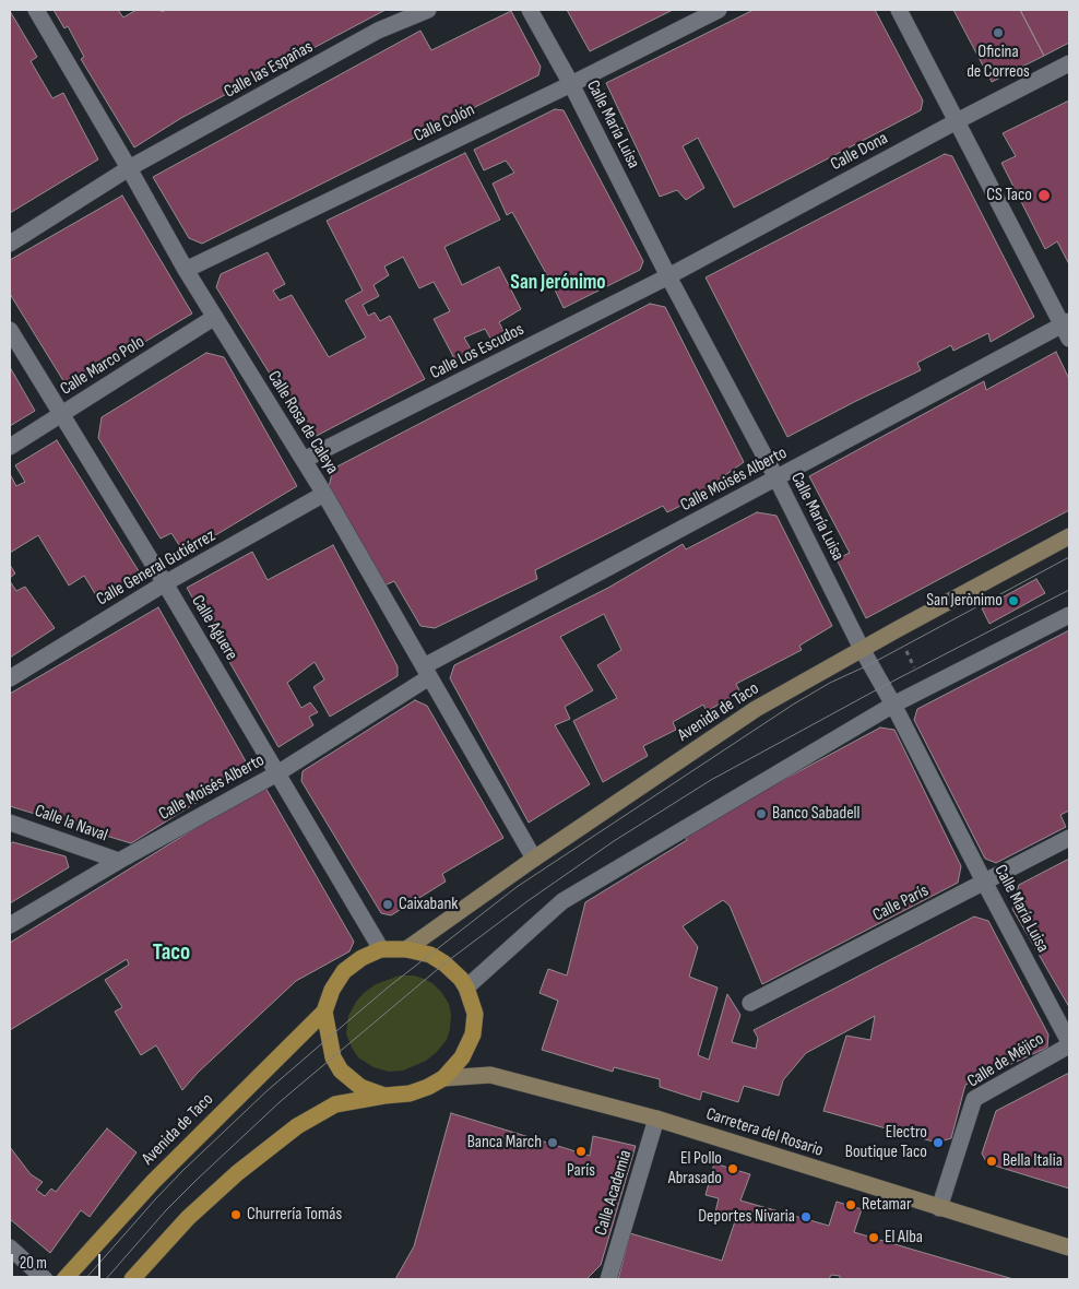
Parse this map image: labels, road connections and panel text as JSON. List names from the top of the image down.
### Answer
{
  "streets": {
    "main road": ["Avenida de Taco", "Carretera del Rosario"],
    "street": [
      "Calle las Españas",
      "Calle Colón",
      "Calle María Luisa",
      "Calle Dona",
      "Calle Los Escudos",
      "Calle Marco Polo",
      "Calle Rosa de Caleya",
      "Calle Moisés Alberto",
      "Calle General Gutiérrez",
      "Calle Aguere",
      "Calle la Naval",
      "Calle París",
      "Calle de Méjico",
      "Calle Academia"
    ]
  },
  "crossings": [
    ["Calle las Españas", "Calle Rosa de Caleya"],
    ["Calle Colón", "Calle María Luisa"],
    ["Calle Colón", "Calle Rosa de Caleya"],
    ["Calle María Luisa", "Calle Dona"],
    ["Calle María Luisa", "Calle Los Escudos"],
    ["Calle María Luisa", "Calle Moisés Alberto"],
    ["Calle María Luisa", "Avenida de Taco"],
    ["Calle María Luisa", "Calle París"],
    ["Calle María Luisa", "Calle de Méjico"],
    ["Calle Dona", "Calle Los Escudos"],
    ["Calle Los Escudos", "Calle Rosa de Caleya"],
    ["Calle Marco Polo", "Calle Rosa de Caleya"],
    ["Calle Marco Polo", "Calle Aguere"],
    ["Calle Rosa de Caleya", "Calle Moisés Alberto"],
    ["Calle Rosa de Caleya", "Calle General Gutiérrez"],
    ["Calle Rosa de Caleya", "Avenida de Taco"],
    ["Calle Moisés Alberto", "Calle Aguere"],
    ["Calle Moisés Alberto", "Calle la Naval"],
    ["Calle General Gutiérrez", "Calle Aguere"],
    ["Calle Aguere", "Avenida de Taco"],
    ["Calle Aguere", "Carretera del Rosario"],
    ["Avenida de Taco", "Carretera del Rosario"],
    ["Calle de Méjico", "Carretera del Rosario"],
    ["Carretera del Rosario", "Calle Academia"]
  ],
  "districts": ["San Jerónimo", "Taco"],
  "places": [
    "Oficina de Correos",
    "CS Taco",
    "San Jerònimo",
    "Banco Sabadell",
    "Caixabank",
    "Banca March",
    "Electro Boutique Taco",
    "París",
    "Bella Italia",
    "El Pollo Abrasado",
    "Retamar",
    "Churrería Tomás",
    "Deportes Nivaria",
    "El Alba"
  ],
  "scale_bar": "20 m"
}
